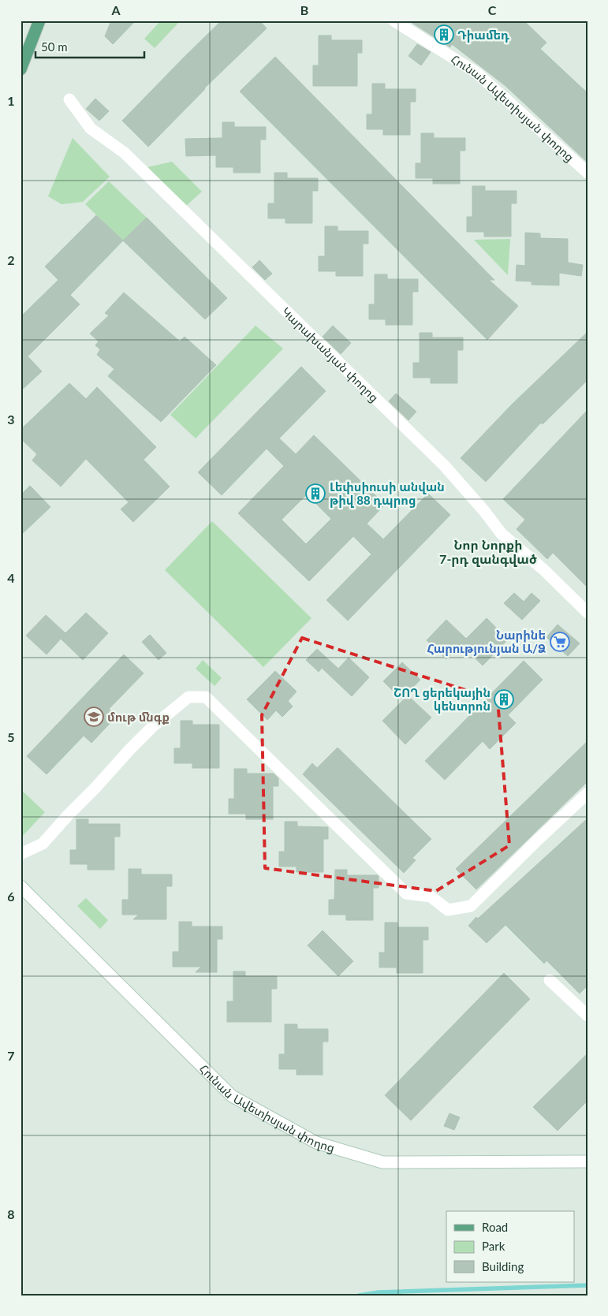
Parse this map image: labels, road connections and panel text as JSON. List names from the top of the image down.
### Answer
{
  "streets": {
    "street": ["Հունան Ավետիսյան փողոց", "Կարախանյան փողոց"]
  },
  "districts": ["Նոր Նորքի 7-րդ զանգված"],
  "places": {
    "building": ["Դիամեդ", "Լեփսիուսի անվան թիվ 88 դպրոց", "ՇՈՂ ցերեկային կենտրոն"],
    "supermarket": ["Նարինե Հարությունյան Ա/Ձ"],
    "school or university": ["մութ մնգք"]
  },
  "legend": ["Road", "Park", "Building"],
  "scale_bar": "50 m",
  "grid": {
    "columns": ["A", "B", "C"],
    "rows": [
      "1",
      "2",
      "3",
      "4",
      "5",
      "6",
      "7",
      "8"
    ]
  }
}
